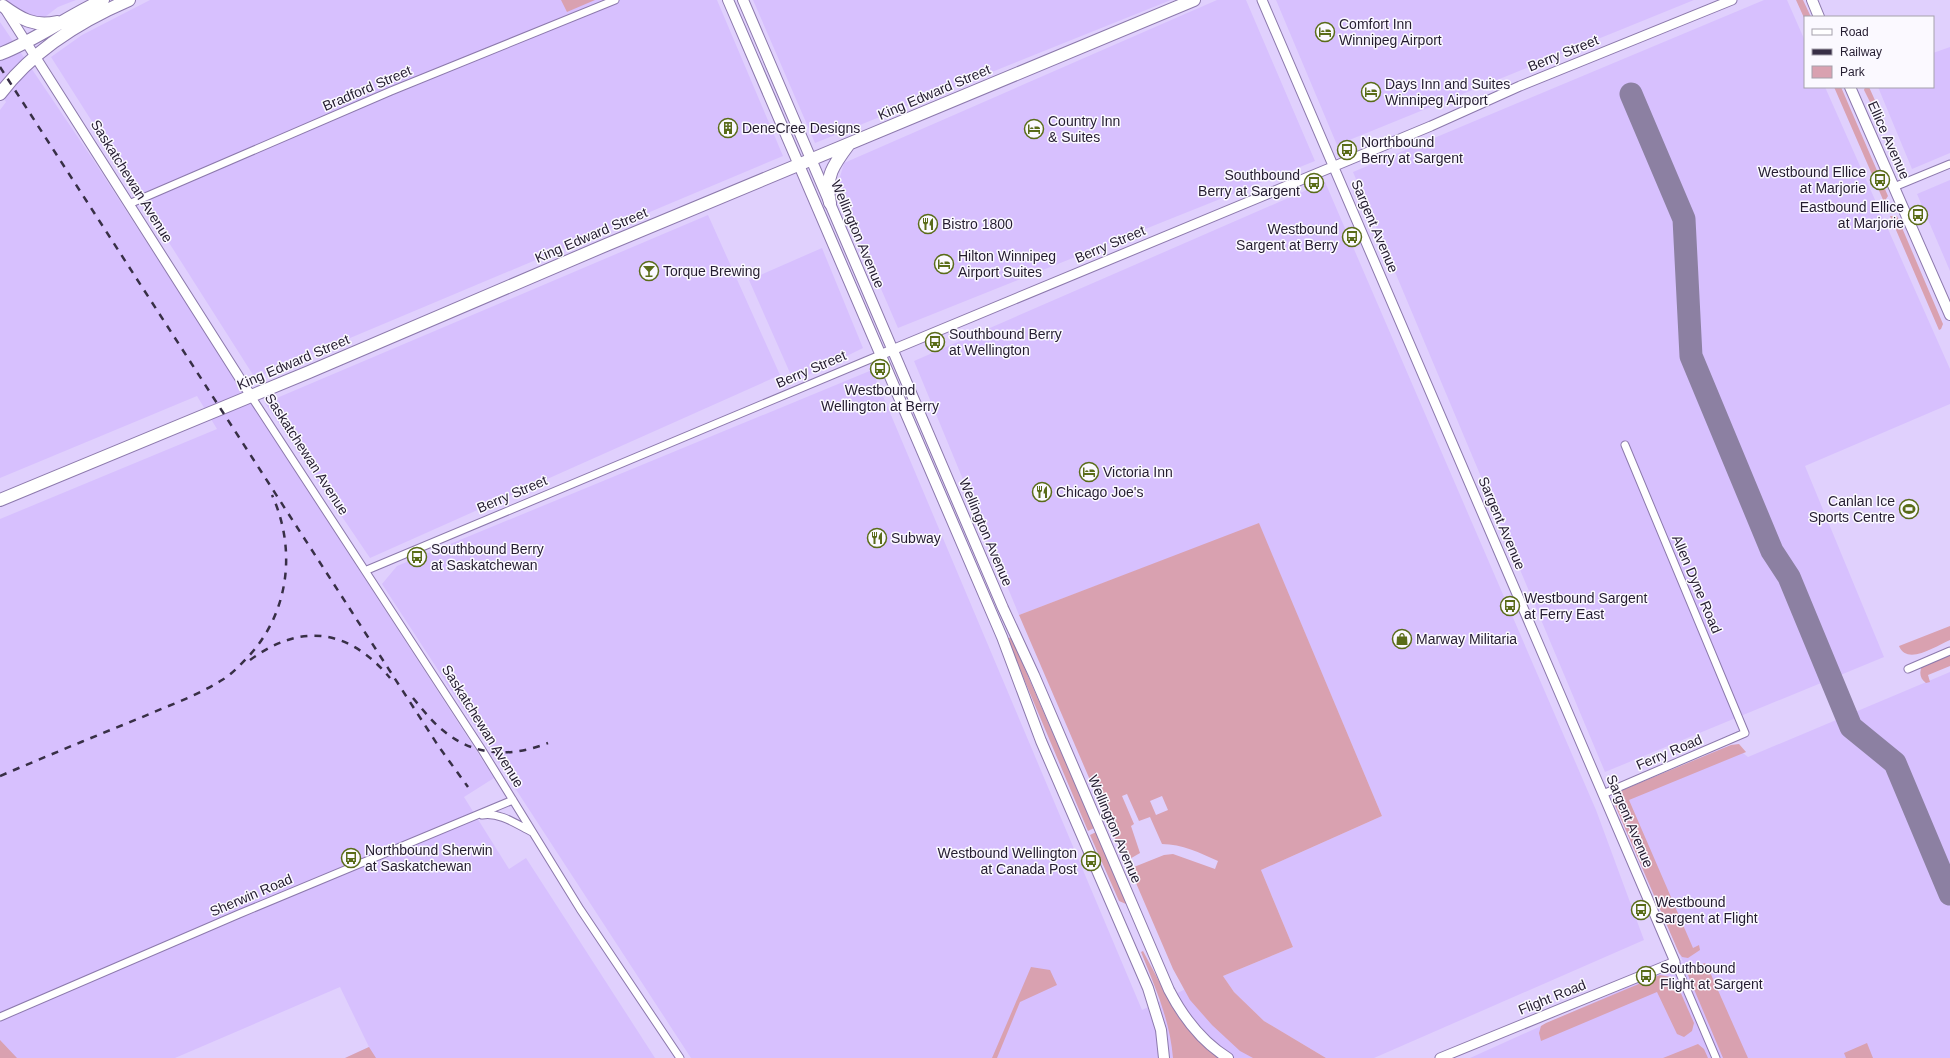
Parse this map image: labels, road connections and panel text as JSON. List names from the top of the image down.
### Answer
{
  "streets": {
    "main road": ["King Edward Street", "Ellice Avenue", "Wellington Avenue"],
    "street": [
      "Berry Street",
      "Bradford Street",
      "Saskatchewan Avenue",
      "Sargent Avenue",
      "Allen Dyne Road",
      "Ferry Road",
      "Sherwin Road",
      "Flight Road"
    ]
  },
  "crossings": [
    ["Berry Street", "Saskatchewan Avenue"],
    ["Berry Street", "Sargent Avenue"],
    ["Berry Street", "Wellington Avenue"],
    ["Bradford Street", "Saskatchewan Avenue"],
    ["King Edward Street", "Saskatchewan Avenue"],
    ["King Edward Street", "Wellington Avenue"],
    ["Saskatchewan Avenue", "Sherwin Road"],
    ["Sargent Avenue", "Ferry Road"],
    ["Sargent Avenue", "Flight Road"],
    ["Allen Dyne Road", "Ferry Road"]
  ],
  "places": {
    "hotel": [
      "Comfort Inn Winnipeg Airport",
      "Days Inn and Suites Winnipeg Airport",
      "Country Inn & Suites",
      "Hilton Winnipeg Airport Suites",
      "Victoria Inn"
    ],
    "building": ["DeneCree Designs"],
    "bus stop": [
      "Northbound Berry at Sargent",
      "Westbound Ellice at Marjorie",
      "Southbound Berry at Sargent",
      "Eastbound Ellice at Marjorie",
      "Westbound Sargent at Berry",
      "Southbound Berry at Wellington",
      "Westbound Wellington at Berry",
      "Southbound Berry at Saskatchewan",
      "Westbound Sargent at Ferry East",
      "Northbound Sherwin at Saskatchewan",
      "Westbound Wellington at Canada Post",
      "Westbound Sargent at Flight",
      "Southbound Flight at Sargent"
    ],
    "restaurant": ["Bistro 1800", "Chicago Joe's", "Subway"],
    "bar": ["Torque Brewing"],
    "sports": ["Canlan Ice Sports Centre"],
    "shop": ["Marway Militaria"]
  },
  "legend": ["Road", "Railway", "Park"]
}
